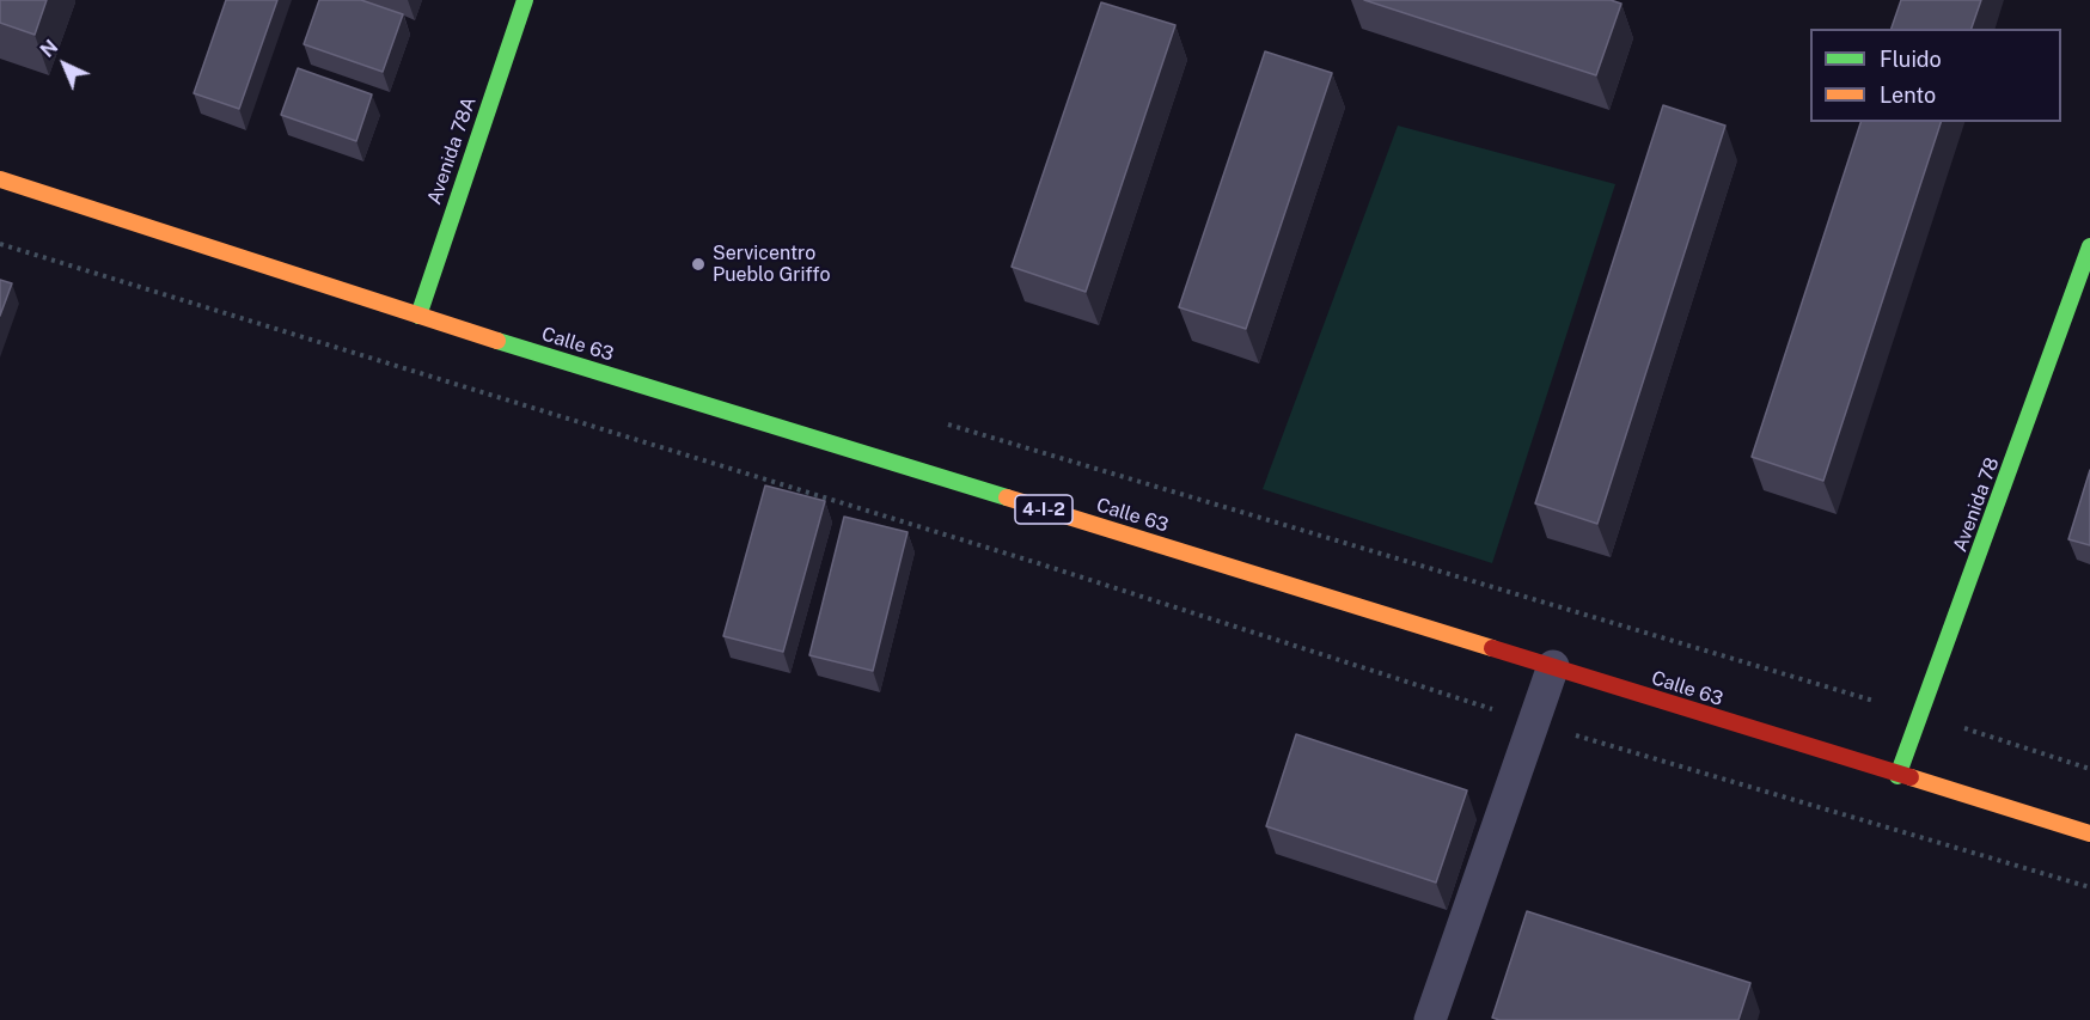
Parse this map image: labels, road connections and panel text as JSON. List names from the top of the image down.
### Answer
{
  "streets": {
    "main road": [
      "Avenida 78A",
      "Calle 63",
      "Avenida 78",
      "4-I-2"
    ]
  },
  "crossings": [
    ["Avenida 78A", "Calle 63"],
    ["Calle 63", "Avenida 78"]
  ],
  "places": ["Servicentro Pueblo Griffo"],
  "legend": ["Fluido", "Lento"],
  "north": "top left"
}
